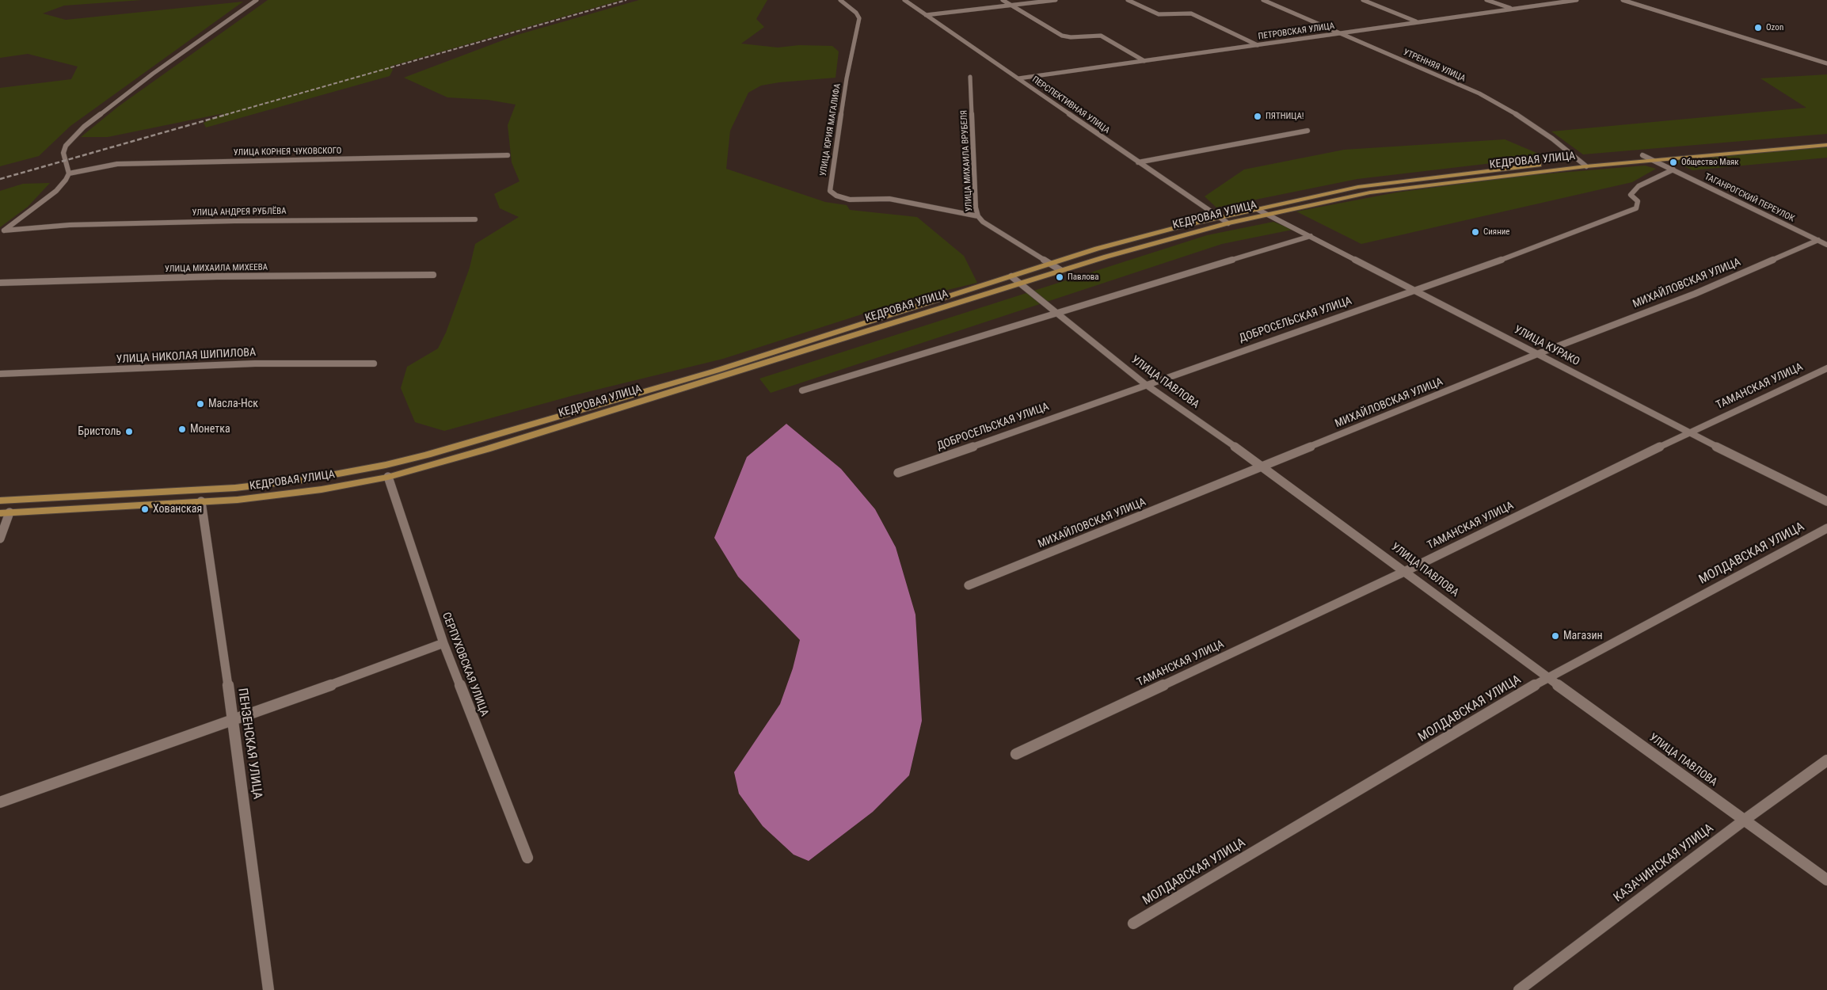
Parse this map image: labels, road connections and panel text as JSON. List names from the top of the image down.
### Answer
{
  "streets": {
    "main road": ["КЕДРОВАЯ УЛИЦА"],
    "street": [
      "ПЕТРОВСКАЯ УЛИЦА",
      "УТРЕННЯЯ УЛИЦА",
      "ПЕРСПЕКТИВНАЯ УЛИЦА",
      "УЛИЦА ЮРИЯ МАГАЛИФА",
      "УЛИЦА КОРНЕЯ ЧУКОВСКОГО",
      "УЛИЦА МИХАИЛА ВРУБЕЛЯ",
      "ТАГАНРОГСКИЙ ПЕРЕУЛОК",
      "УЛИЦА АНДРЕЯ РУБЛЁВА",
      "УЛИЦА МИХАИЛА МИХЕЕВА",
      "МИХАЙЛОВСКАЯ УЛИЦА",
      "ДОБРОСЕЛЬСКАЯ УЛИЦА",
      "УЛИЦА КУРАКО",
      "УЛИЦА НИКОЛАЯ ШИПИЛОВА",
      "УЛИЦА ПАВЛОВА",
      "ТАМАНСКАЯ УЛИЦА",
      "МОЛДАВСКАЯ УЛИЦА",
      "СЕРПУХОВСКАЯ УЛИЦА",
      "ПЕНЗЕНСКАЯ УЛИЦА",
      "КАЗАЧИНСКАЯ УЛИЦА"
    ]
  },
  "crossings": [
    ["ПЕТРОВСКАЯ УЛИЦА", "УТРЕННЯЯ УЛИЦА"],
    ["ПЕТРОВСКАЯ УЛИЦА", "ПЕРСПЕКТИВНАЯ УЛИЦА"],
    ["УТРЕННЯЯ УЛИЦА", "КЕДРОВАЯ УЛИЦА"],
    ["ПЕРСПЕКТИВНАЯ УЛИЦА", "КЕДРОВАЯ УЛИЦА"],
    ["УЛИЦА ЮРИЯ МАГАЛИФА", "УЛИЦА МИХАИЛА ВРУБЕЛЯ"],
    ["УЛИЦА МИХАИЛА ВРУБЕЛЯ", "КЕДРОВАЯ УЛИЦА"],
    ["КЕДРОВАЯ УЛИЦА", "ТАГАНРОГСКИЙ ПЕРЕУЛОК"],
    ["КЕДРОВАЯ УЛИЦА", "УЛИЦА КУРАКО"],
    ["КЕДРОВАЯ УЛИЦА", "УЛИЦА ПАВЛОВА"],
    ["КЕДРОВАЯ УЛИЦА", "СЕРПУХОВСКАЯ УЛИЦА"],
    ["КЕДРОВАЯ УЛИЦА", "ПЕНЗЕНСКАЯ УЛИЦА"],
    ["ТАГАНРОГСКИЙ ПЕРЕУЛОК", "МИХАЙЛОВСКАЯ УЛИЦА"],
    ["ТАГАНРОГСКИЙ ПЕРЕУЛОК", "ДОБРОСЕЛЬСКАЯ УЛИЦА"],
    ["МИХАЙЛОВСКАЯ УЛИЦА", "УЛИЦА КУРАКО"],
    ["МИХАЙЛОВСКАЯ УЛИЦА", "УЛИЦА ПАВЛОВА"],
    ["ДОБРОСЕЛЬСКАЯ УЛИЦА", "УЛИЦА КУРАКО"],
    ["ДОБРОСЕЛЬСКАЯ УЛИЦА", "УЛИЦА ПАВЛОВА"],
    ["УЛИЦА КУРАКО", "ТАМАНСКАЯ УЛИЦА"],
    ["УЛИЦА ПАВЛОВА", "ТАМАНСКАЯ УЛИЦА"],
    ["УЛИЦА ПАВЛОВА", "МОЛДАВСКАЯ УЛИЦА"],
    ["УЛИЦА ПАВЛОВА", "КАЗАЧИНСКАЯ УЛИЦА"]
  ],
  "places": [
    "Ozon",
    "ПЯТНИЦА!",
    "Общество Маяк",
    "Сияние",
    "Павлова",
    "Масла-Нск",
    "Монетка",
    "Бристоль",
    "Хованская",
    "Магазин"
  ]
}
